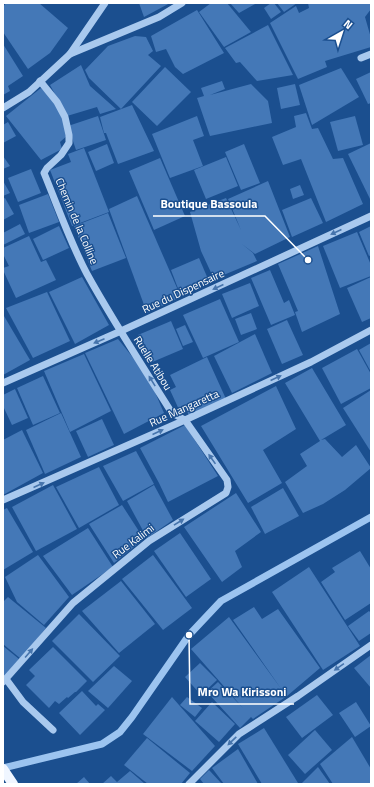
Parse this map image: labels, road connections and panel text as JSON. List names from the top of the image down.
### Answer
{
  "streets": {
    "street": [
      "Chemin de la Colline",
      "Rue du Dispensaire",
      "Ruelle Atibou",
      "Rue Mangaretta",
      "Rue Kalimi"
    ]
  },
  "crossings": [
    ["Chemin de la Colline", "Rue du Dispensaire"],
    ["Chemin de la Colline", "Ruelle Atibou"],
    ["Rue du Dispensaire", "Ruelle Atibou"],
    ["Ruelle Atibou", "Rue Mangaretta"],
    ["Ruelle Atibou", "Rue Kalimi"],
    ["Rue Mangaretta", "Rue Kalimi"]
  ],
  "one_way": [
    "Rue du Dispensaire",
    "Ruelle Atibou",
    "Rue Mangaretta",
    "Rue Kalimi"
  ],
  "places": ["Boutique Bassoula", "Mro Wa Kirissoni"],
  "north": "top right"
}
